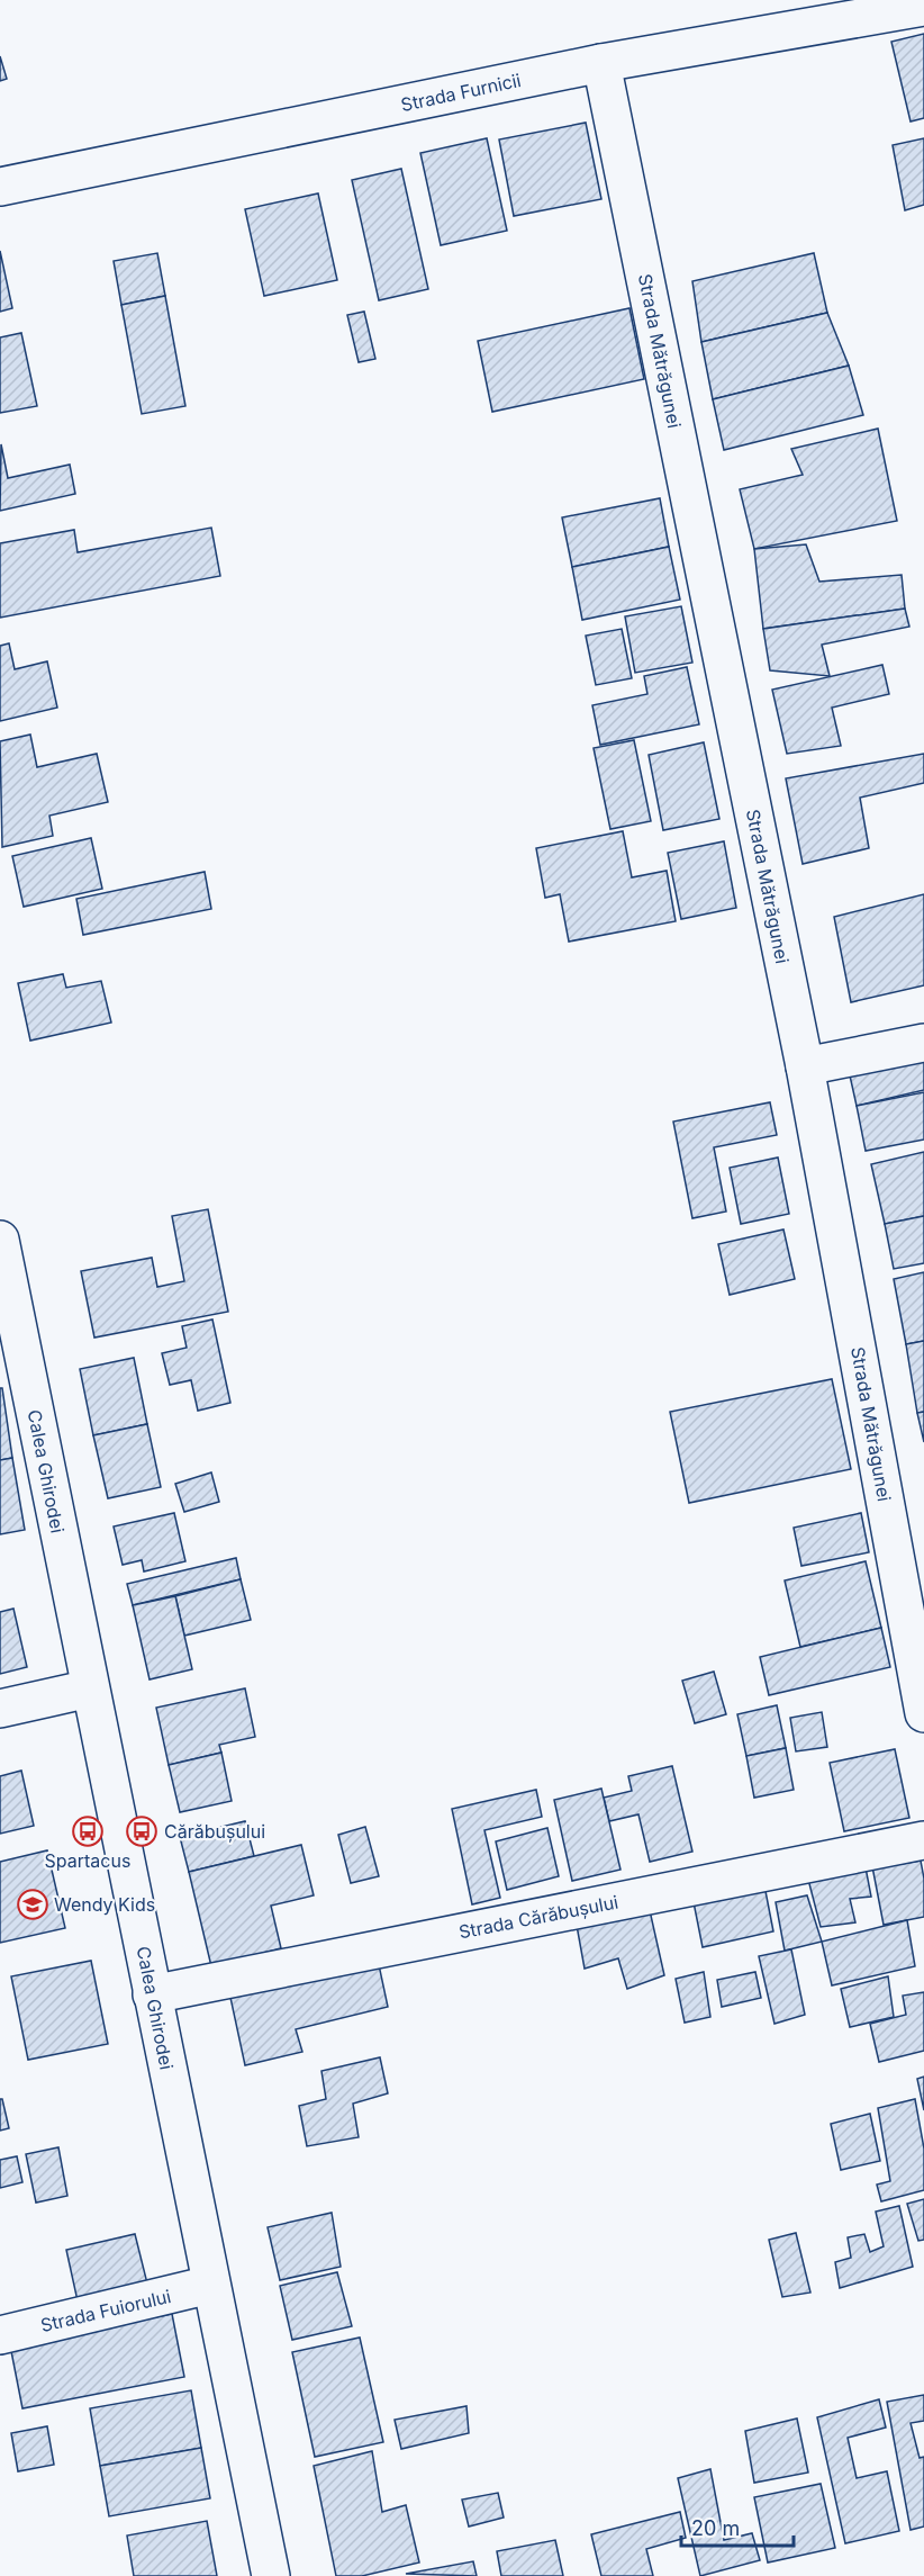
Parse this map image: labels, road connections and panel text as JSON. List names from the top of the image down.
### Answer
{
  "streets": {
    "street": [
      "Strada Furnicii",
      "Strada Mătrăgunei",
      "Calea Ghirodei",
      "Strada Cărăbușului",
      "Strada Fuiorului"
    ]
  },
  "crossings": [
    ["Strada Furnicii", "Strada Mătrăgunei"],
    ["Calea Ghirodei", "Strada Cărăbușului"],
    ["Calea Ghirodei", "Strada Fuiorului"]
  ],
  "places": {
    "bus stop": ["Spartacus", "Cărăbușului"],
    "school or university": ["Wendy Kids"]
  },
  "scale_bar": "20 m"
}
